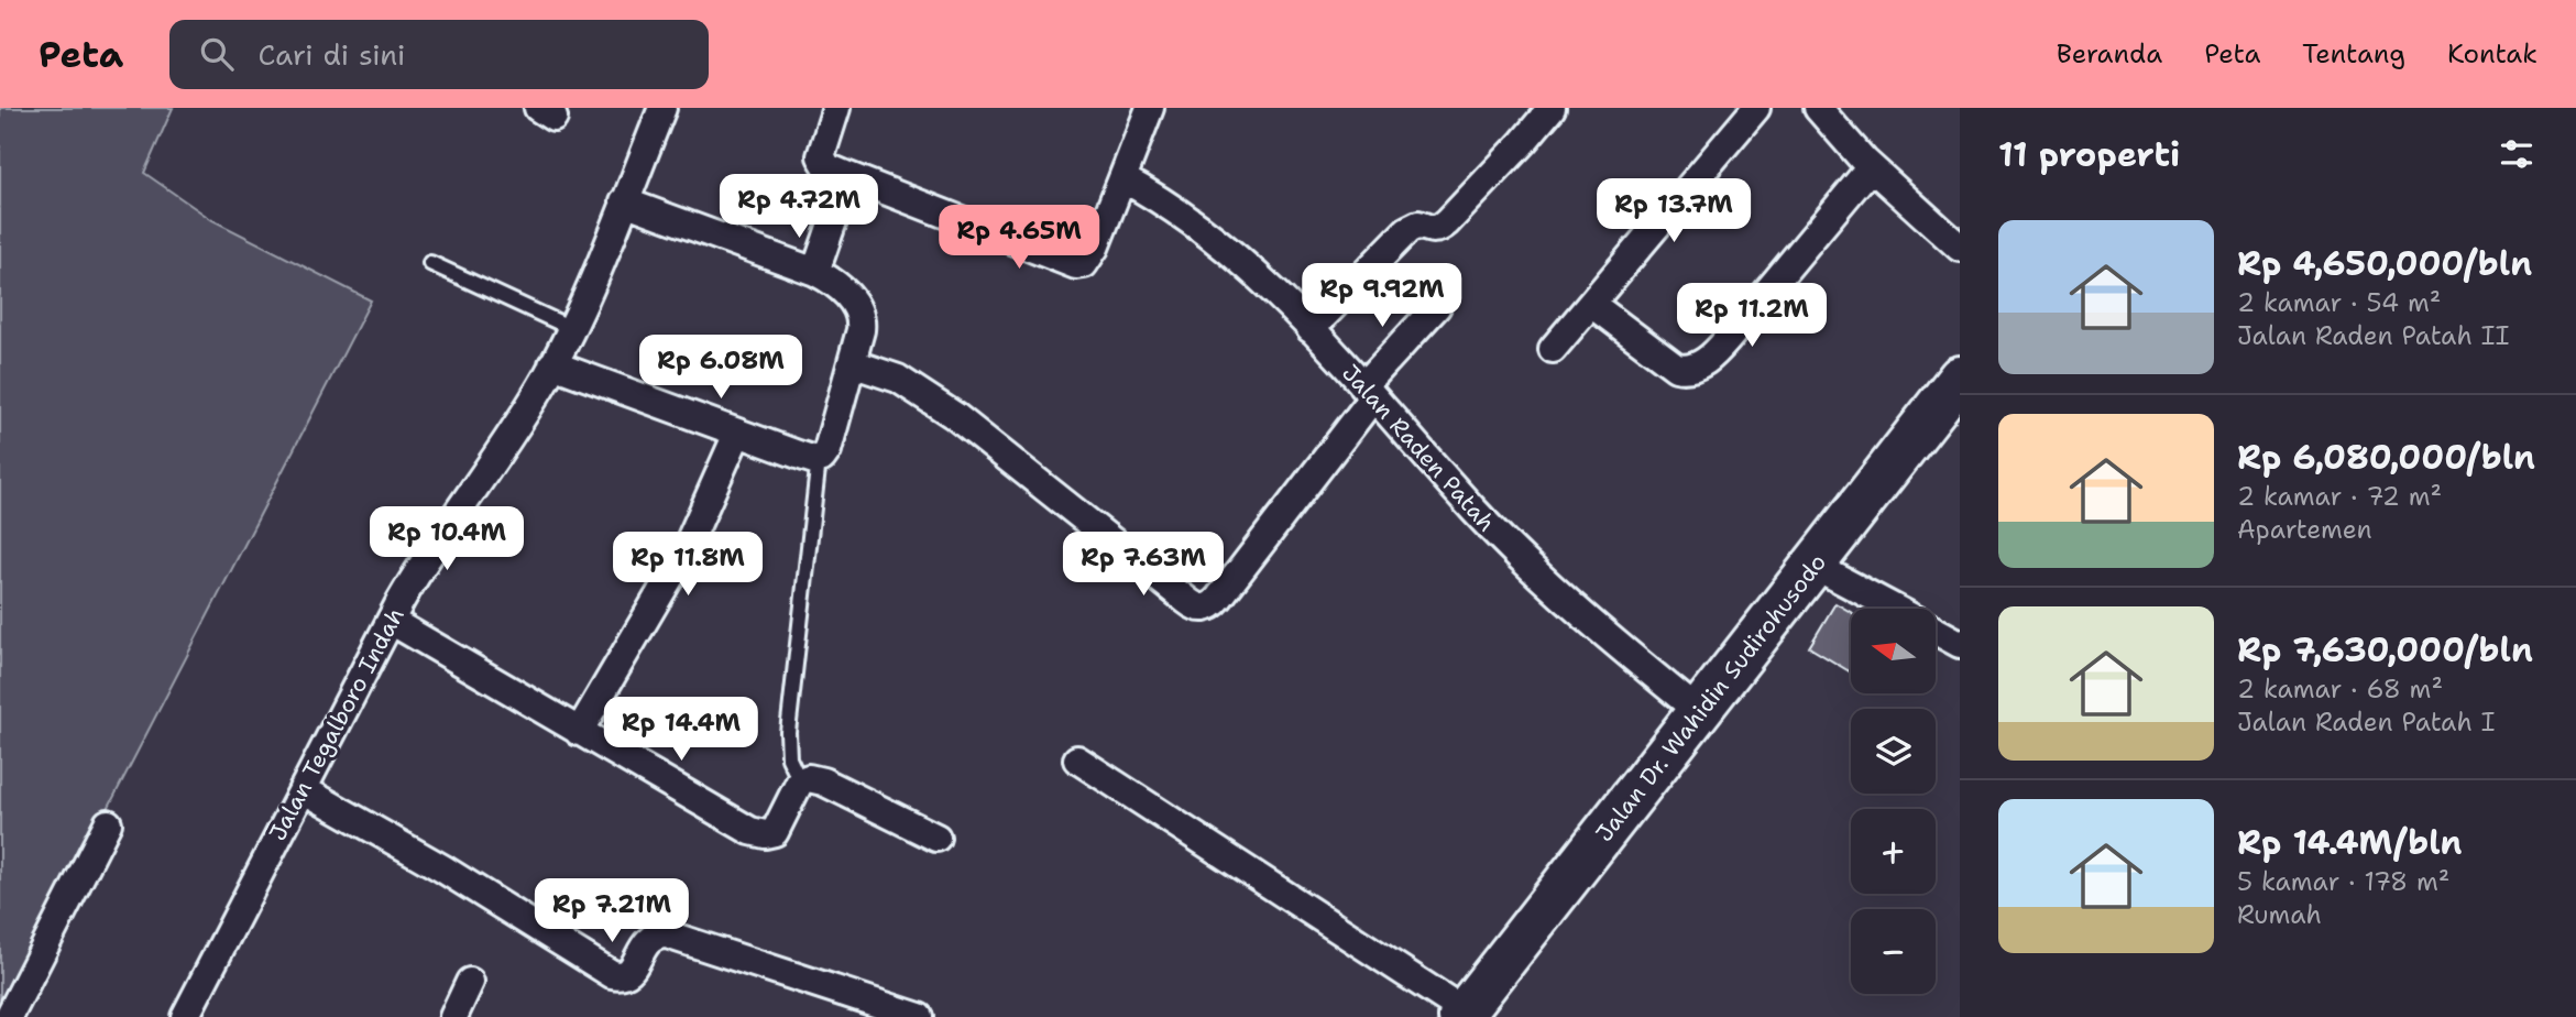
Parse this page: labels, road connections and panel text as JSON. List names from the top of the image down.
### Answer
{
  "streets": {
    "highway": ["Jalan Dr. Wahidin Sudirohusodo"],
    "street": ["Jalan Raden Patah", "Jalan Tegalboro Indah"]
  },
  "crossings": [
    ["Jalan Raden Patah", "Jalan Dr. Wahidin Sudirohusodo"]
  ],
  "north": "left",
  "page": {
    "header": "Peta",
    "search": "Cari di sini",
    "nav": [
      "Beranda",
      "Peta",
      "Tentang",
      "Kontak"
    ],
    "heading": "11 properti",
    "price": [
      "Rp 4.72M",
      "Rp 13.7M",
      "Rp 4.65M",
      "Rp 9.92M",
      "Rp 11.2M",
      "Rp 6.08M",
      "Rp 10.4M",
      "Rp 11.8M",
      "Rp 7.63M",
      "Rp 14.4M",
      "Rp 7.21M"
    ],
    "list": [
      {
        "name": "Rp 4,650,000/bln",
        "note": "2 kamar · 54 m² · Jalan Raden Patah II"
      },
      {
        "name": "Rp 6,080,000/bln",
        "note": "2 kamar · 72 m² · Apartemen"
      },
      {
        "name": "Rp 7,630,000/bln",
        "note": "2 kamar · 68 m² · Jalan Raden Patah I"
      },
      {
        "name": "Rp 14.4M/bln",
        "note": "5 kamar · 178 m² · Rumah"
      }
    ],
    "map_buttons": ["+", "−"]
  }
}
